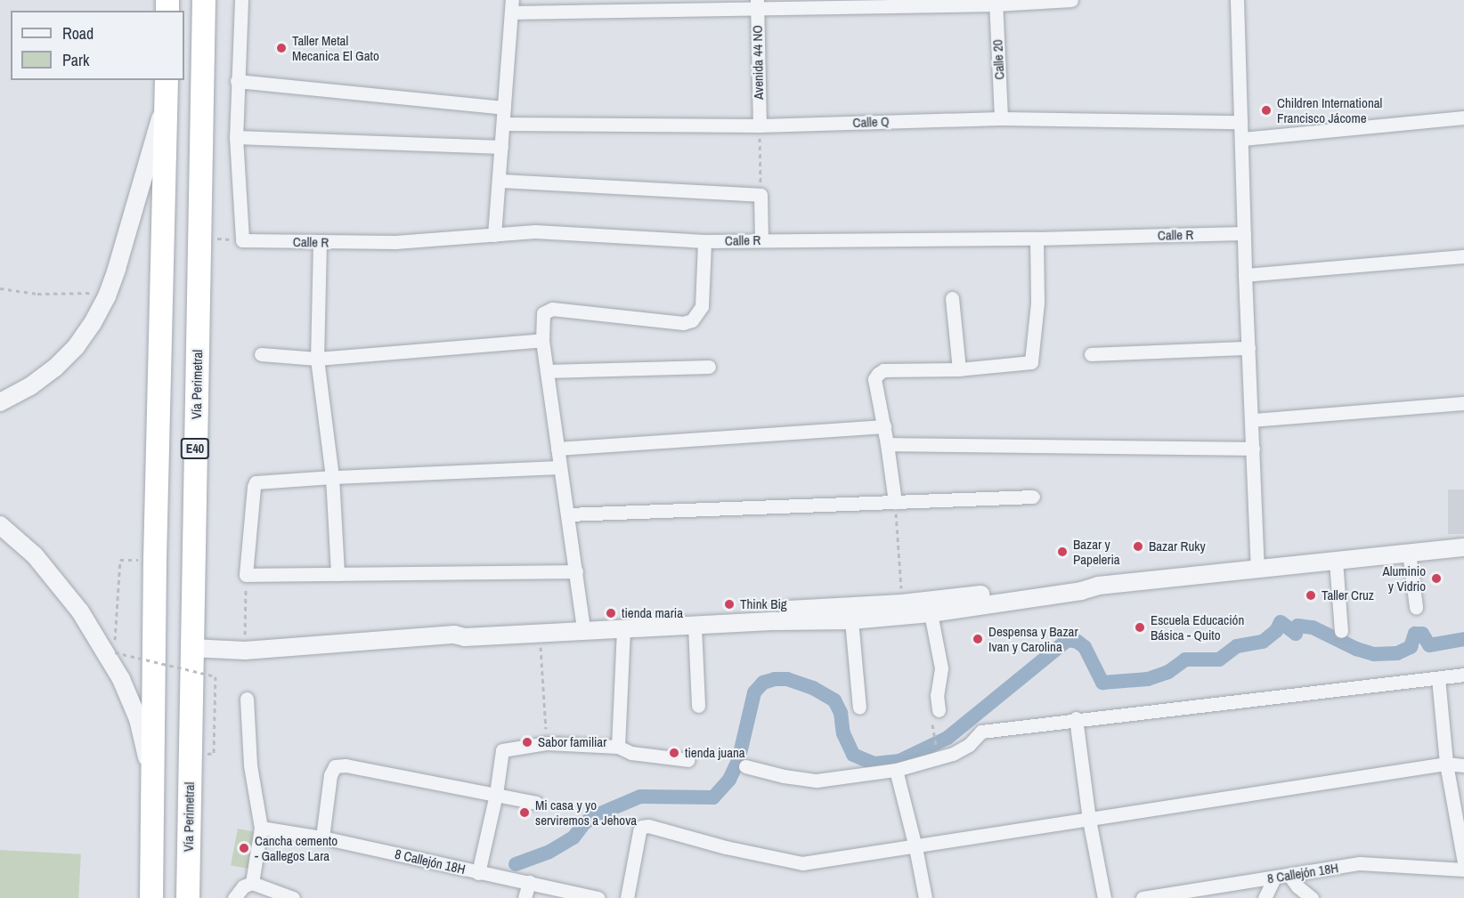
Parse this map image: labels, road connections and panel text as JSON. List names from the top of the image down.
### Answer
{
  "streets": {
    "highway": ["Vía Perimetral", "E40"],
    "street": [
      "Calle 20",
      "Avenida 44 NO",
      "Calle Q",
      "Calle R",
      "8 Callejón 18H"
    ]
  },
  "crossings": [
    ["Calle 20", "Calle Q"],
    ["Avenida 44 NO", "Calle Q"]
  ],
  "places": [
    "Taller Metal Mecanica El Gato",
    "Children International Francisco Jácome",
    "Bazar Ruky",
    "Bazar y Papeleria",
    "Aluminio y Vidrio",
    "Taller Cruz",
    "Think Big",
    "tienda maria",
    "Escuela Educación Básica - Quito",
    "Despensa y Bazar Ivan y Carolina",
    "Sabor familiar",
    "tienda juana",
    "Mi casa y yo serviremos a Jehova",
    "Cancha cemento - Gallegos Lara"
  ],
  "legend": ["Road", "Park"]
}
